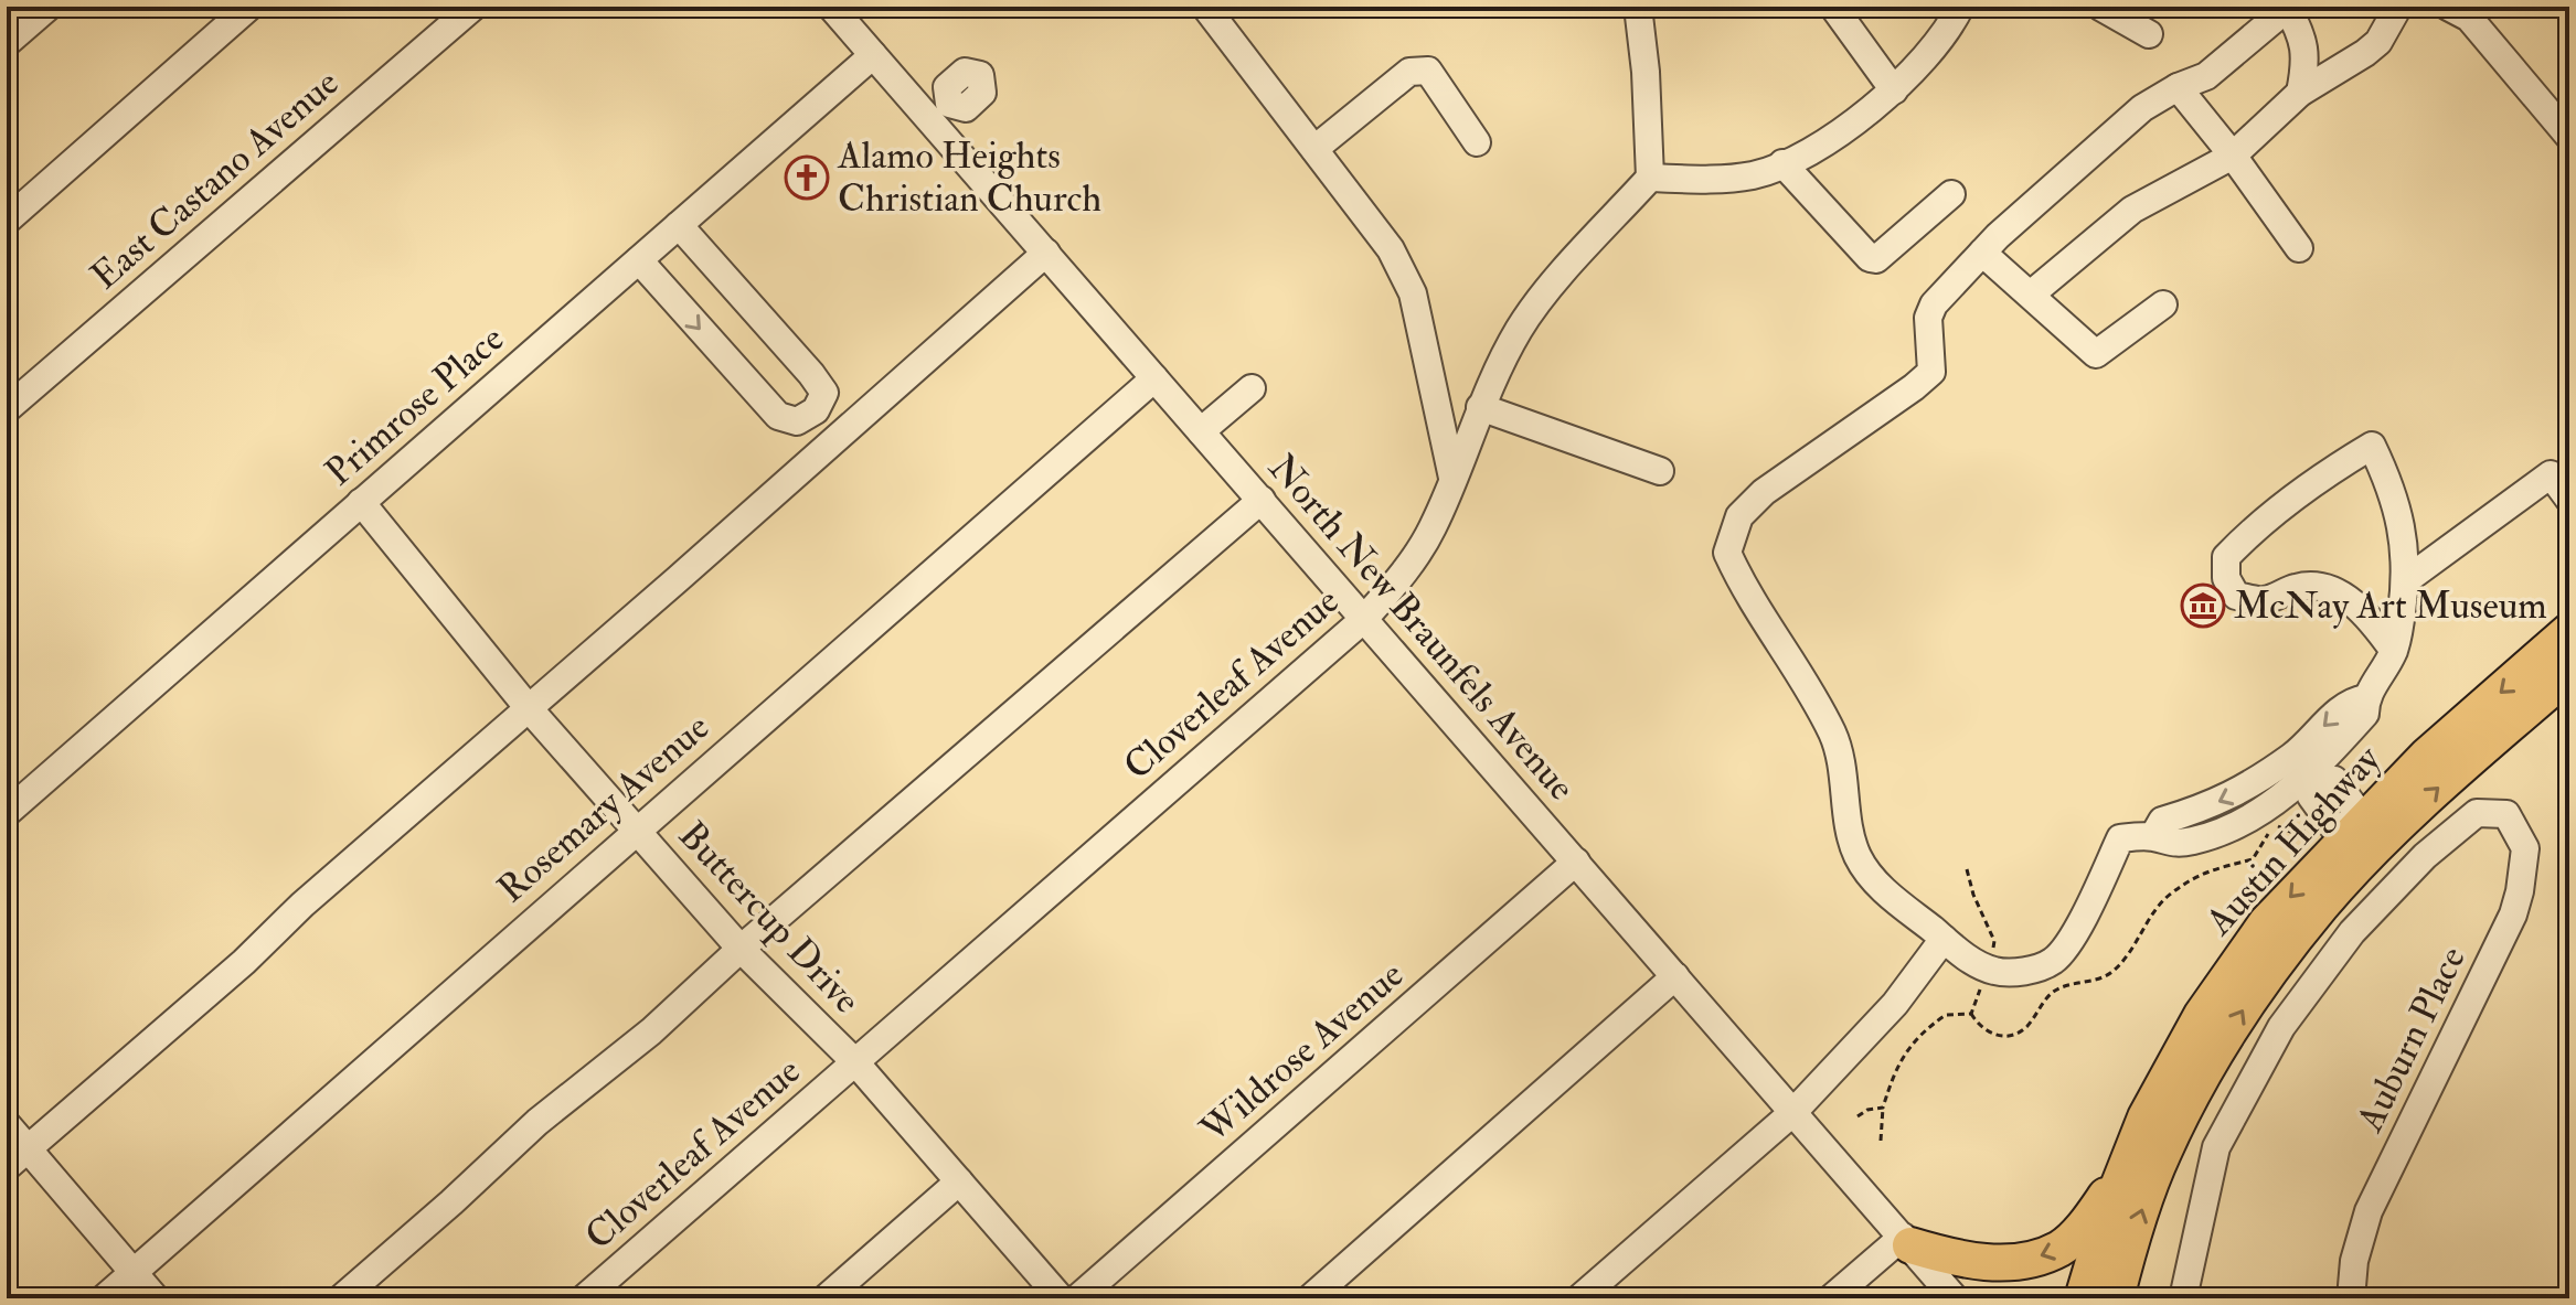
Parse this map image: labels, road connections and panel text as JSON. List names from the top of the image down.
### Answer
{
  "streets": {
    "main road": ["Austin Highway"],
    "street": [
      "East Castano Avenue",
      "Primrose Place",
      "North New Braunfels Avenue",
      "Cloverleaf Avenue",
      "Rosemary Avenue",
      "Buttercup Drive",
      "Auburn Place",
      "Wildrose Avenue"
    ]
  },
  "crossings": [
    ["Primrose Place", "North New Braunfels Avenue"],
    ["Primrose Place", "Buttercup Drive"],
    ["North New Braunfels Avenue", "Cloverleaf Avenue"],
    ["North New Braunfels Avenue", "Rosemary Avenue"],
    ["North New Braunfels Avenue", "Wildrose Avenue"],
    ["Cloverleaf Avenue", "Buttercup Drive"],
    ["Rosemary Avenue", "Buttercup Drive"]
  ],
  "places": {
    "church": ["Alamo Heights Christian Church"],
    "museum": ["McNay Art Museum"]
  }
}
